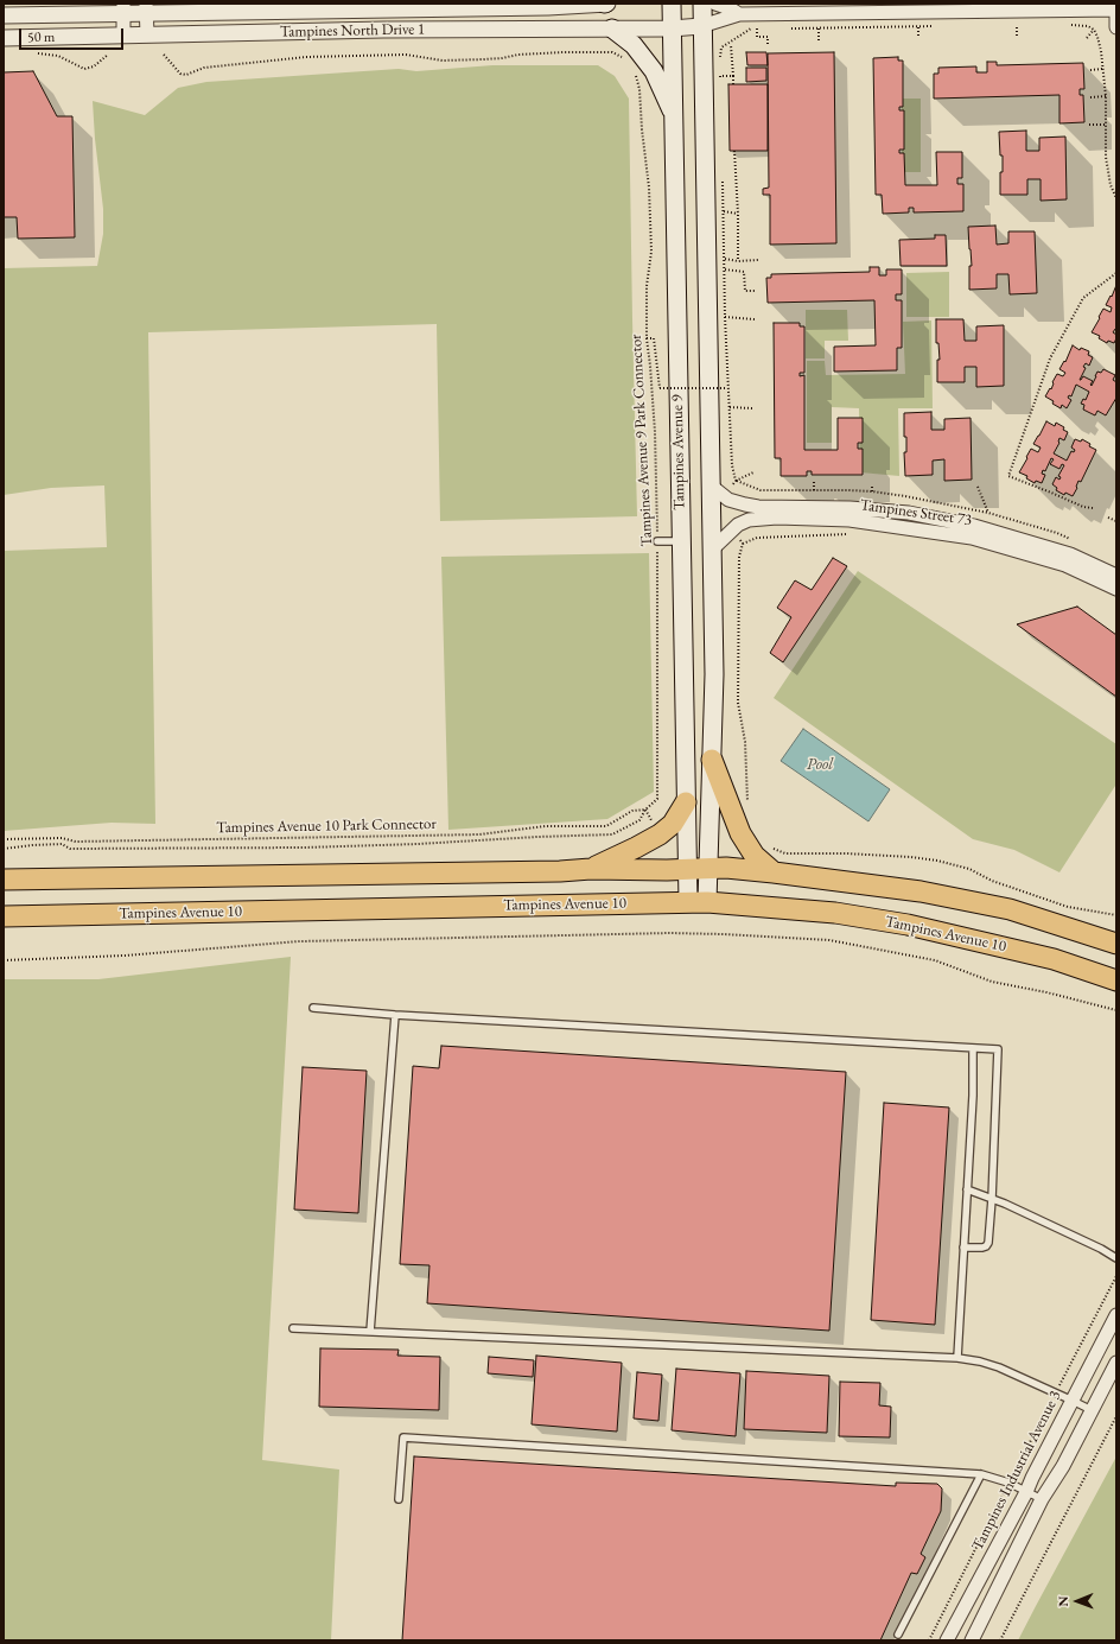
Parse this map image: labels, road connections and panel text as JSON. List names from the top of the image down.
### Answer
{
  "streets": {
    "main road": ["Tampines Avenue 9", "Tampines Avenue 10"],
    "street": ["Tampines North Drive 1", "Tampines Street 73", "Tampines Industrial Avenue 3"],
    "path": ["Tampines Avenue 9 Park Connector", "Tampines Avenue 10 Park Connector"]
  },
  "crossings": [
    ["Tampines North Drive 1", "Tampines Avenue 9"],
    ["Tampines Avenue 9 Park Connector", "Tampines Avenue 10 Park Connector"],
    ["Tampines Avenue 9", "Tampines Street 73"],
    ["Tampines Avenue 9", "Tampines Avenue 10"]
  ],
  "water": ["Pool"],
  "scale_bar": "50 m",
  "north": "left"
}
